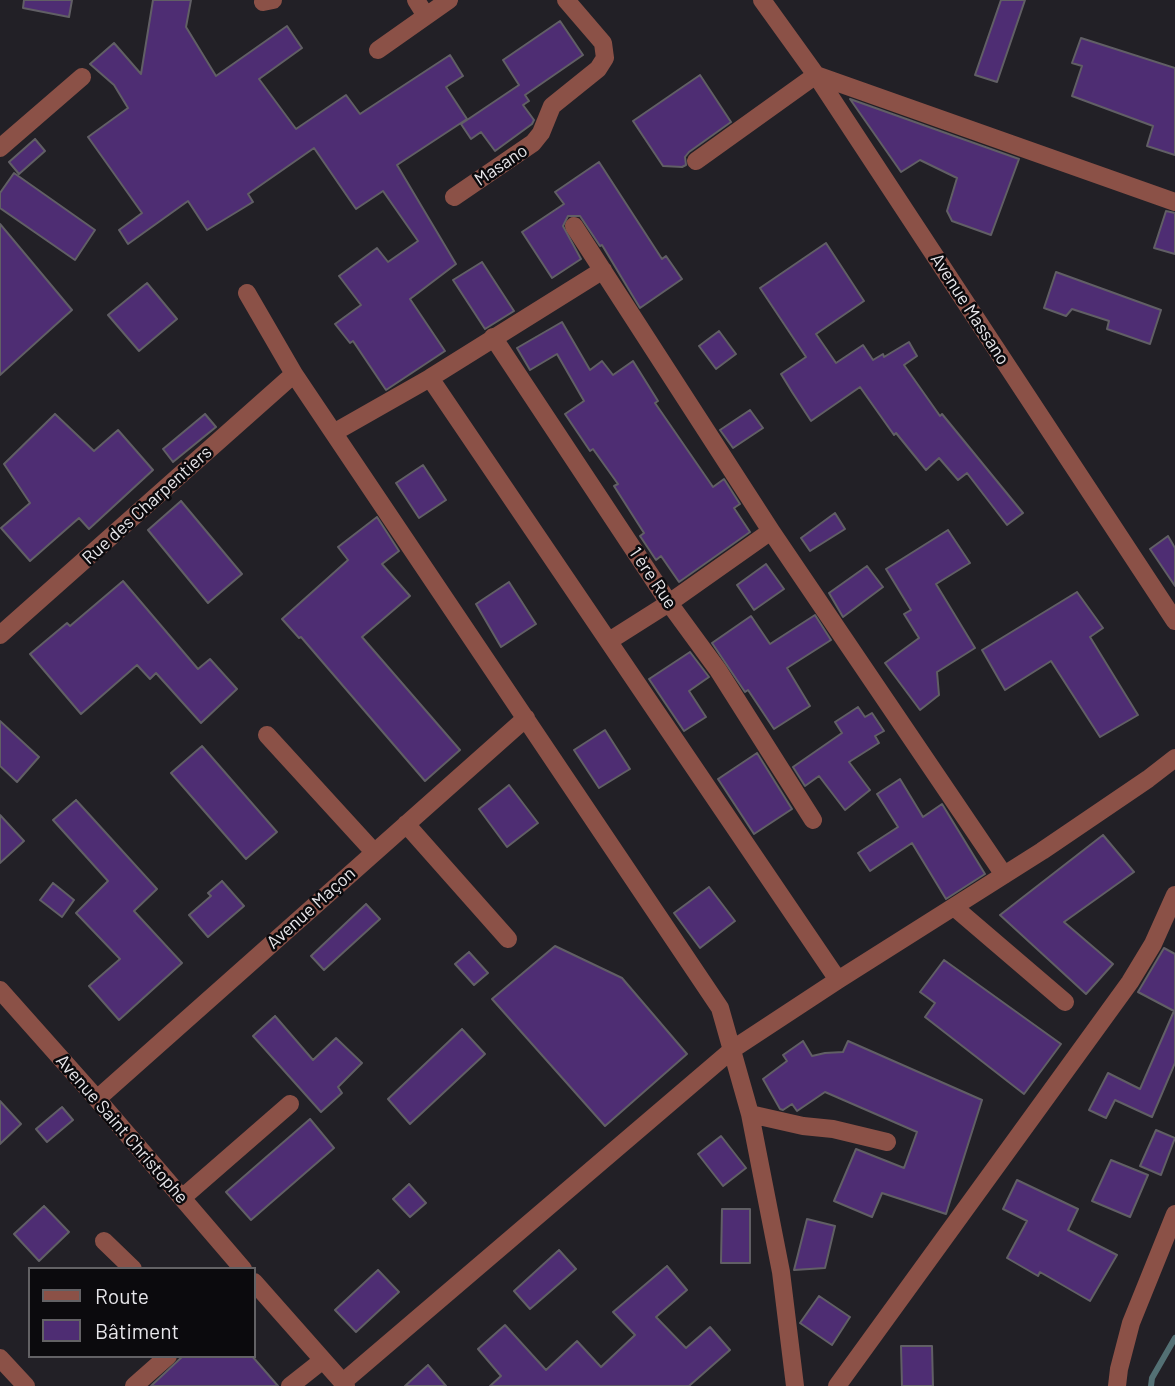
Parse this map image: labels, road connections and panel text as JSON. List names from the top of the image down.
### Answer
{
  "streets": {
    "street": [
      "Masano",
      "Avenue Massano",
      "Rue des Charpentiers",
      "1 ère Rue",
      "Avenue Maçon",
      "Avenue Saint Christophe"
    ]
  },
  "crossings": [
    ["Avenue Maçon", "Avenue Saint Christophe"]
  ],
  "legend": ["Route", "Bâtiment"]
}
